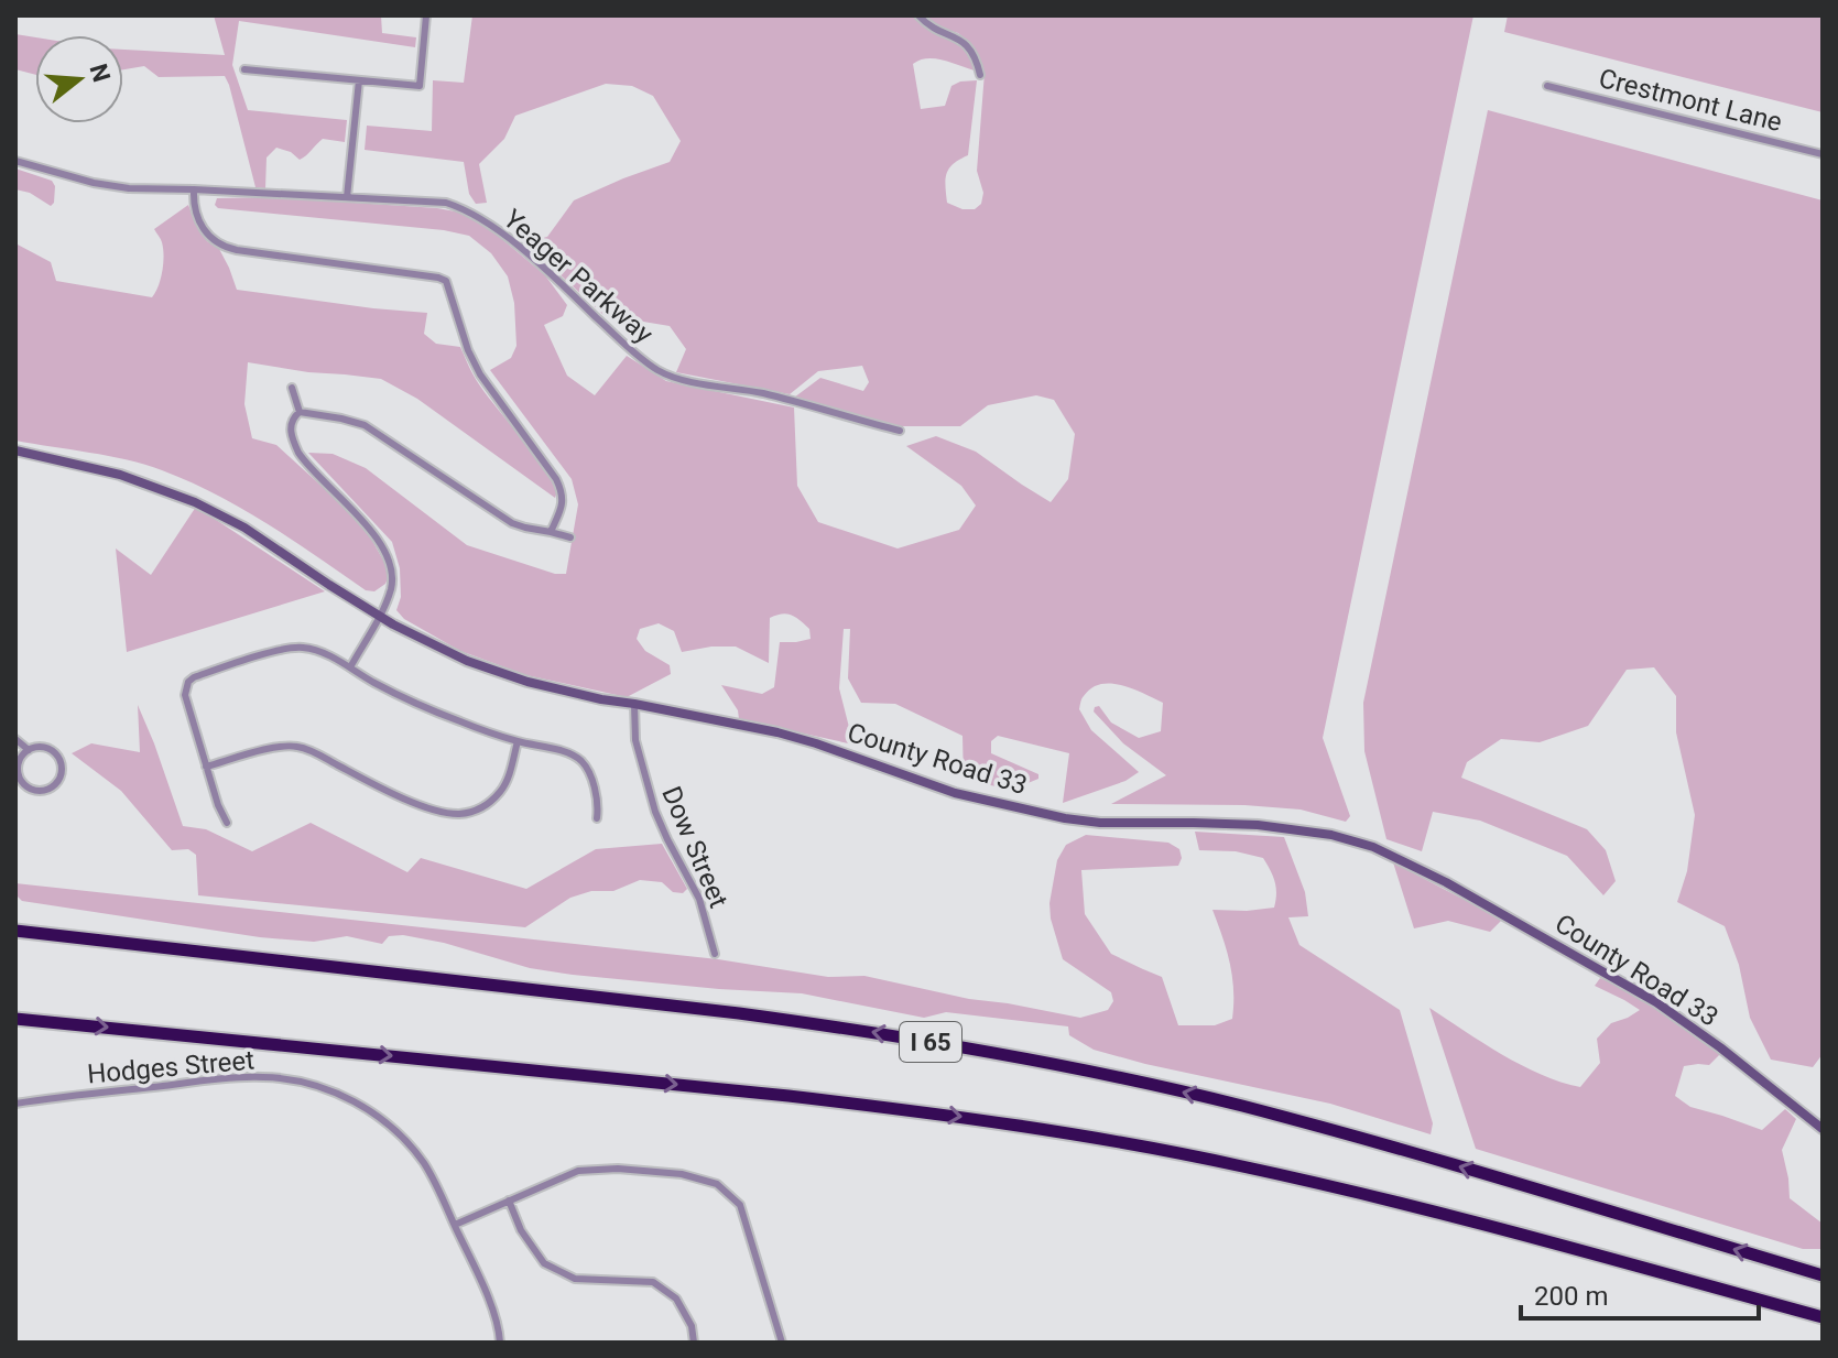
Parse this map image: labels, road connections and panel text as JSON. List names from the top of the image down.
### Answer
{
  "streets": {
    "highway": ["I 65"],
    "street": [
      "Crestmont Lane",
      "Yeager Parkway",
      "County Road 33",
      "Dow Street",
      "Hodges Street"
    ]
  },
  "crossings": [
    ["County Road 33", "Dow Street"]
  ],
  "scale_bar": "200 m",
  "north": "right"
}
